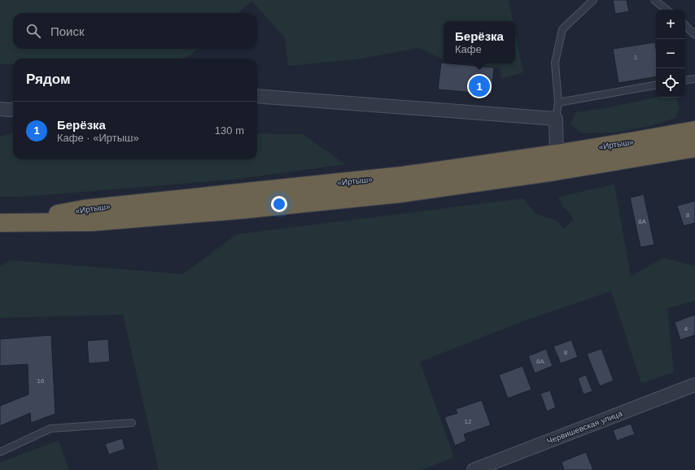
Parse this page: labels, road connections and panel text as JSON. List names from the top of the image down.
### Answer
{
  "streets": {
    "highway": ["«Иртыш»"],
    "street": ["Червишевская улица"]
  },
  "house_numbers": [
    "1",
    "8",
    "8А",
    "4",
    "8",
    "8А",
    "16",
    "12"
  ],
  "page": {
    "map_buttons": ["+", "−"],
    "search": "Поиск",
    "popup": ["Берёзка", "Кафе"],
    "heading": "Рядом",
    "pins": "1",
    "list": [
      {
        "mark": "1",
        "name": "Берёзка",
        "note": "Кафе · «Иртыш»",
        "value": "130 m"
      }
    ]
  }
}
